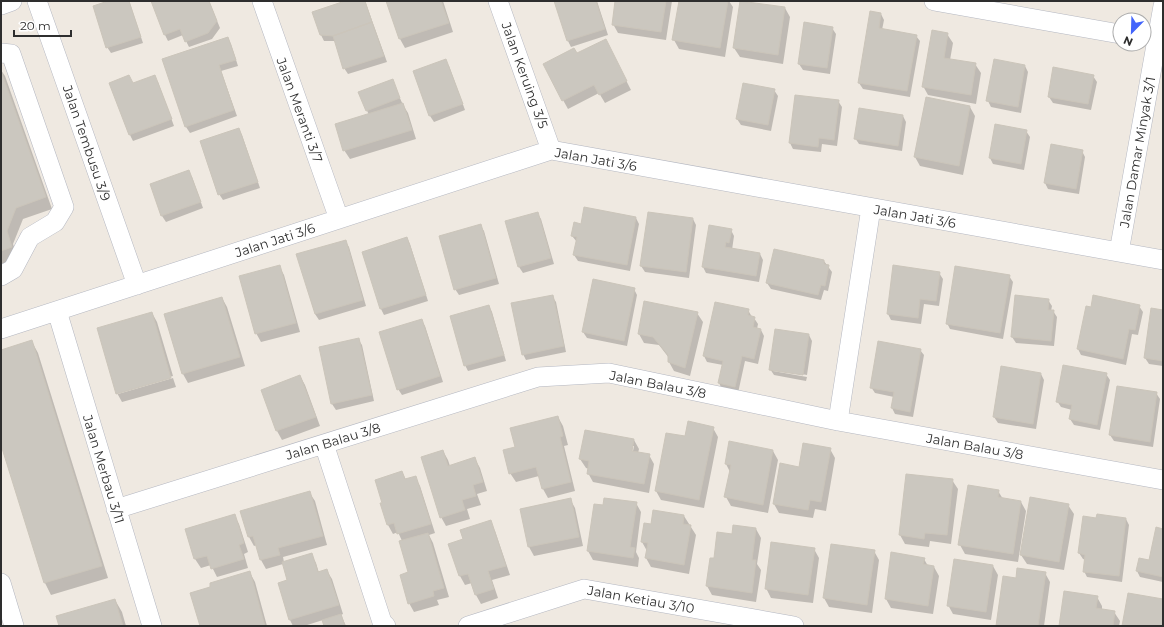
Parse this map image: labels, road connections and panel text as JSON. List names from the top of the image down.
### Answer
{
  "streets": {
    "street": [
      "Jalan Keruing 3/5",
      "Jalan Meranti 3/7",
      "Jalan Tembusu 3/9",
      "Jalan Damar Minyak 3/1",
      "Jalan Jati 3/6",
      "Jalan Balau 3/8",
      "Jalan Merbau 3/11",
      "Jalan Ketiau 3/10"
    ]
  },
  "crossings": [
    ["Jalan Keruing 3/5", "Jalan Jati 3/6"],
    ["Jalan Meranti 3/7", "Jalan Jati 3/6"],
    ["Jalan Tembusu 3/9", "Jalan Jati 3/6"],
    ["Jalan Damar Minyak 3/1", "Jalan Jati 3/6"],
    ["Jalan Jati 3/6", "Jalan Merbau 3/11"],
    ["Jalan Balau 3/8", "Jalan Merbau 3/11"]
  ],
  "scale_bar": "20 m",
  "north": "bottom left"
}
